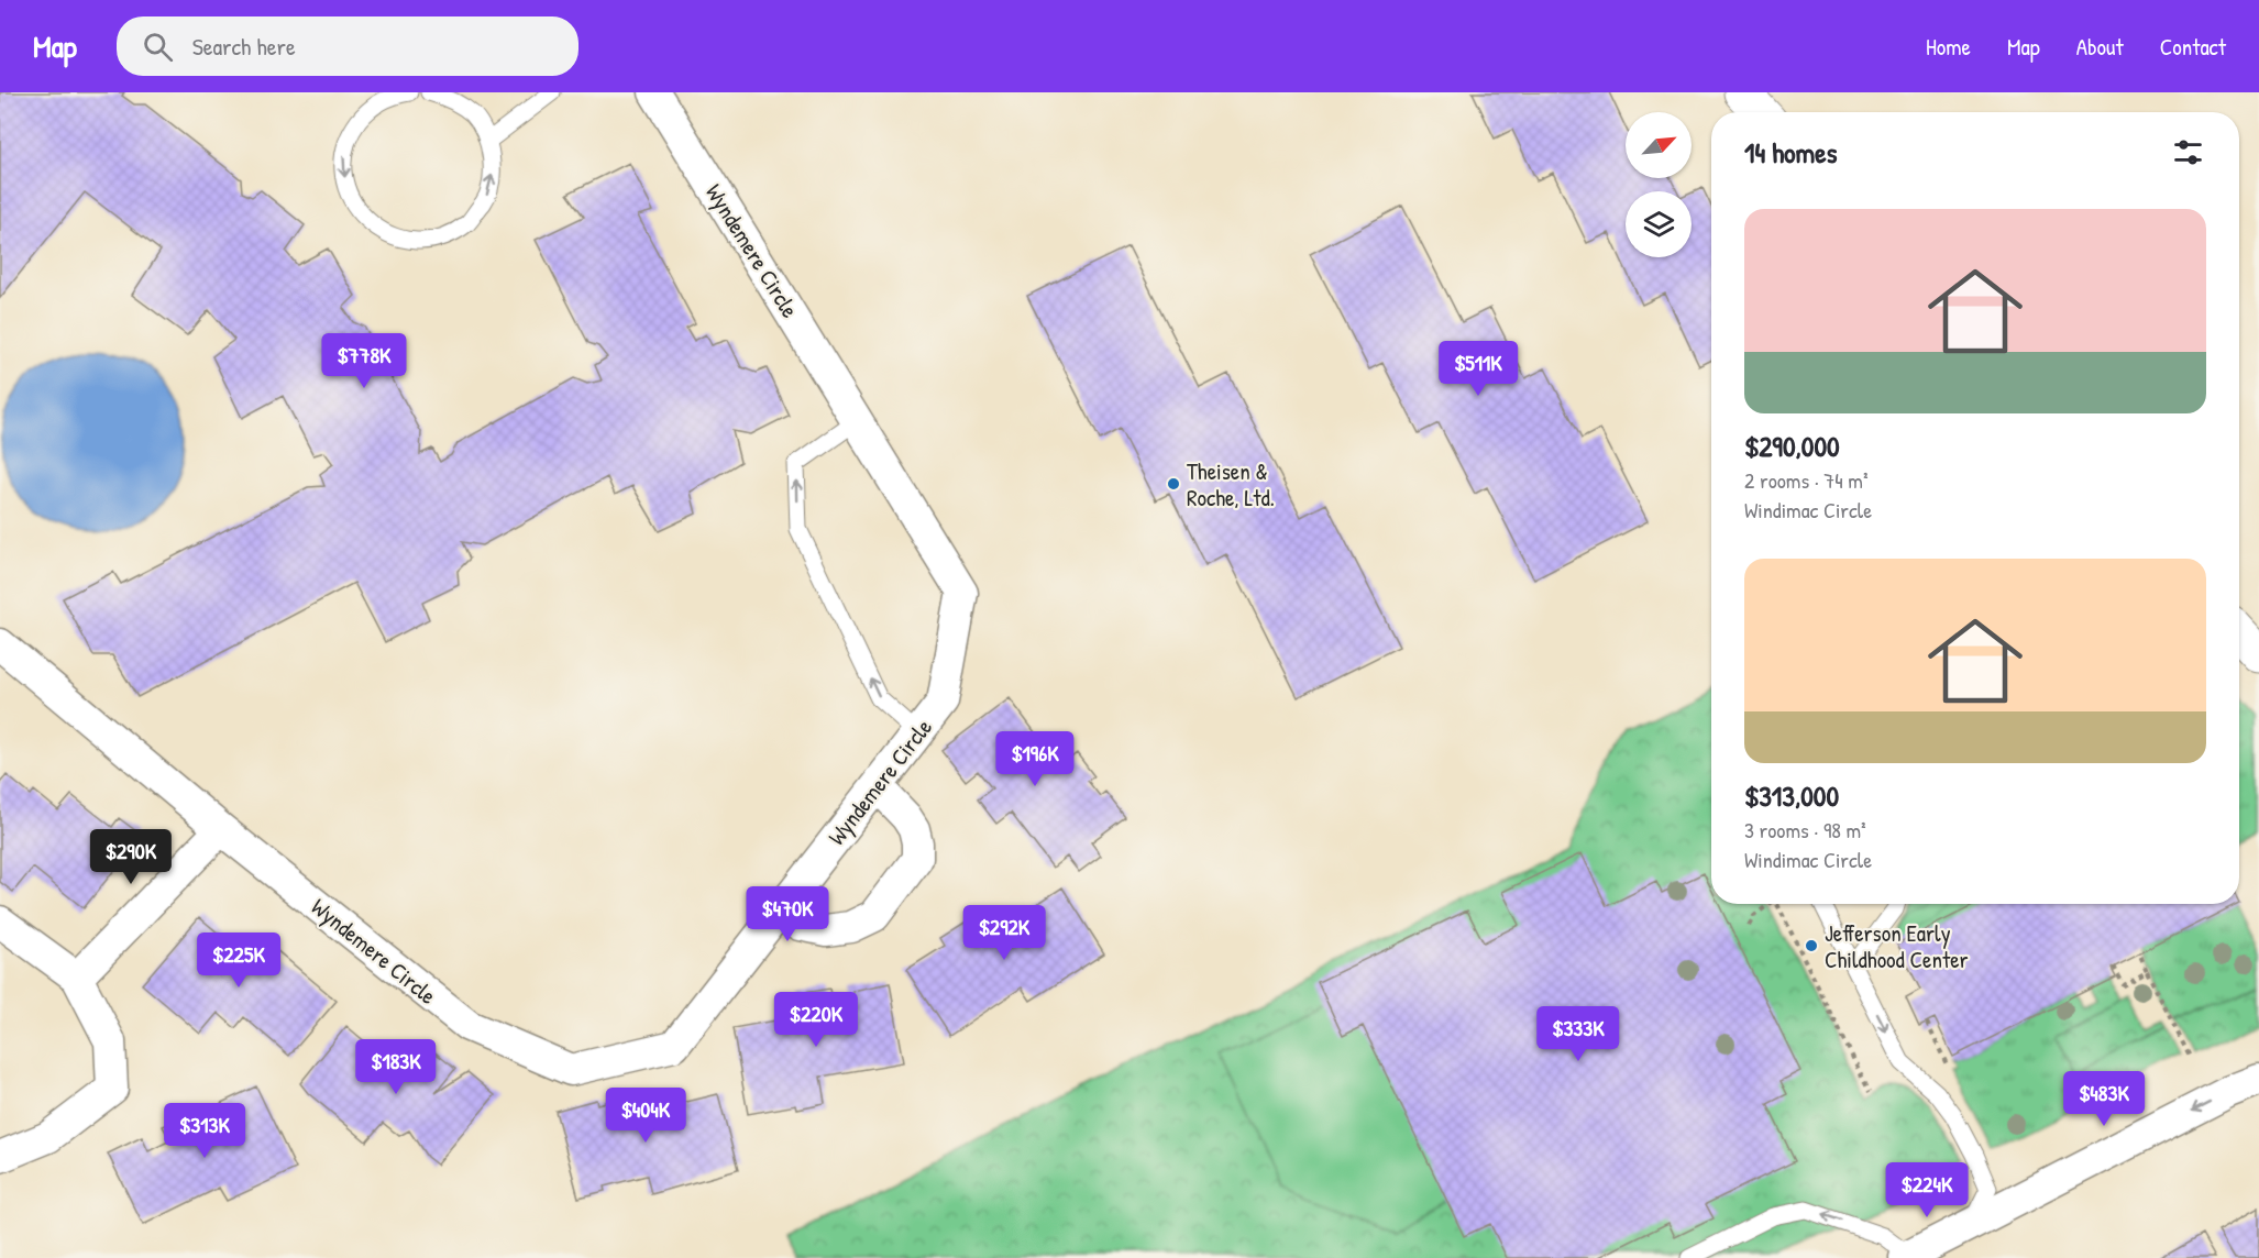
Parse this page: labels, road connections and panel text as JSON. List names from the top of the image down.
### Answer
{
  "streets": {
    "street": ["Wyndemere Circle"]
  },
  "places": ["Theisen & Roche, Ltd.", "Jefferson Early Childhood Center"],
  "north": "top right",
  "page": {
    "header": "Map",
    "search": "Search here",
    "nav": [
      "Home",
      "Map",
      "About",
      "Contact"
    ],
    "heading": "14 homes",
    "list": [
      {
        "name": "$290,000",
        "note": "2 rooms · 74 m² · Windimac Circle"
      },
      {
        "name": "$313,000",
        "note": "3 rooms · 98 m² · Windimac Circle"
      }
    ],
    "price": [
      "$778K",
      "$511K",
      "$196K",
      "$290K",
      "$470K",
      "$292K",
      "$225K",
      "$220K",
      "$333K",
      "$183K",
      "$483K",
      "$404K",
      "$313K",
      "$224K"
    ]
  }
}
